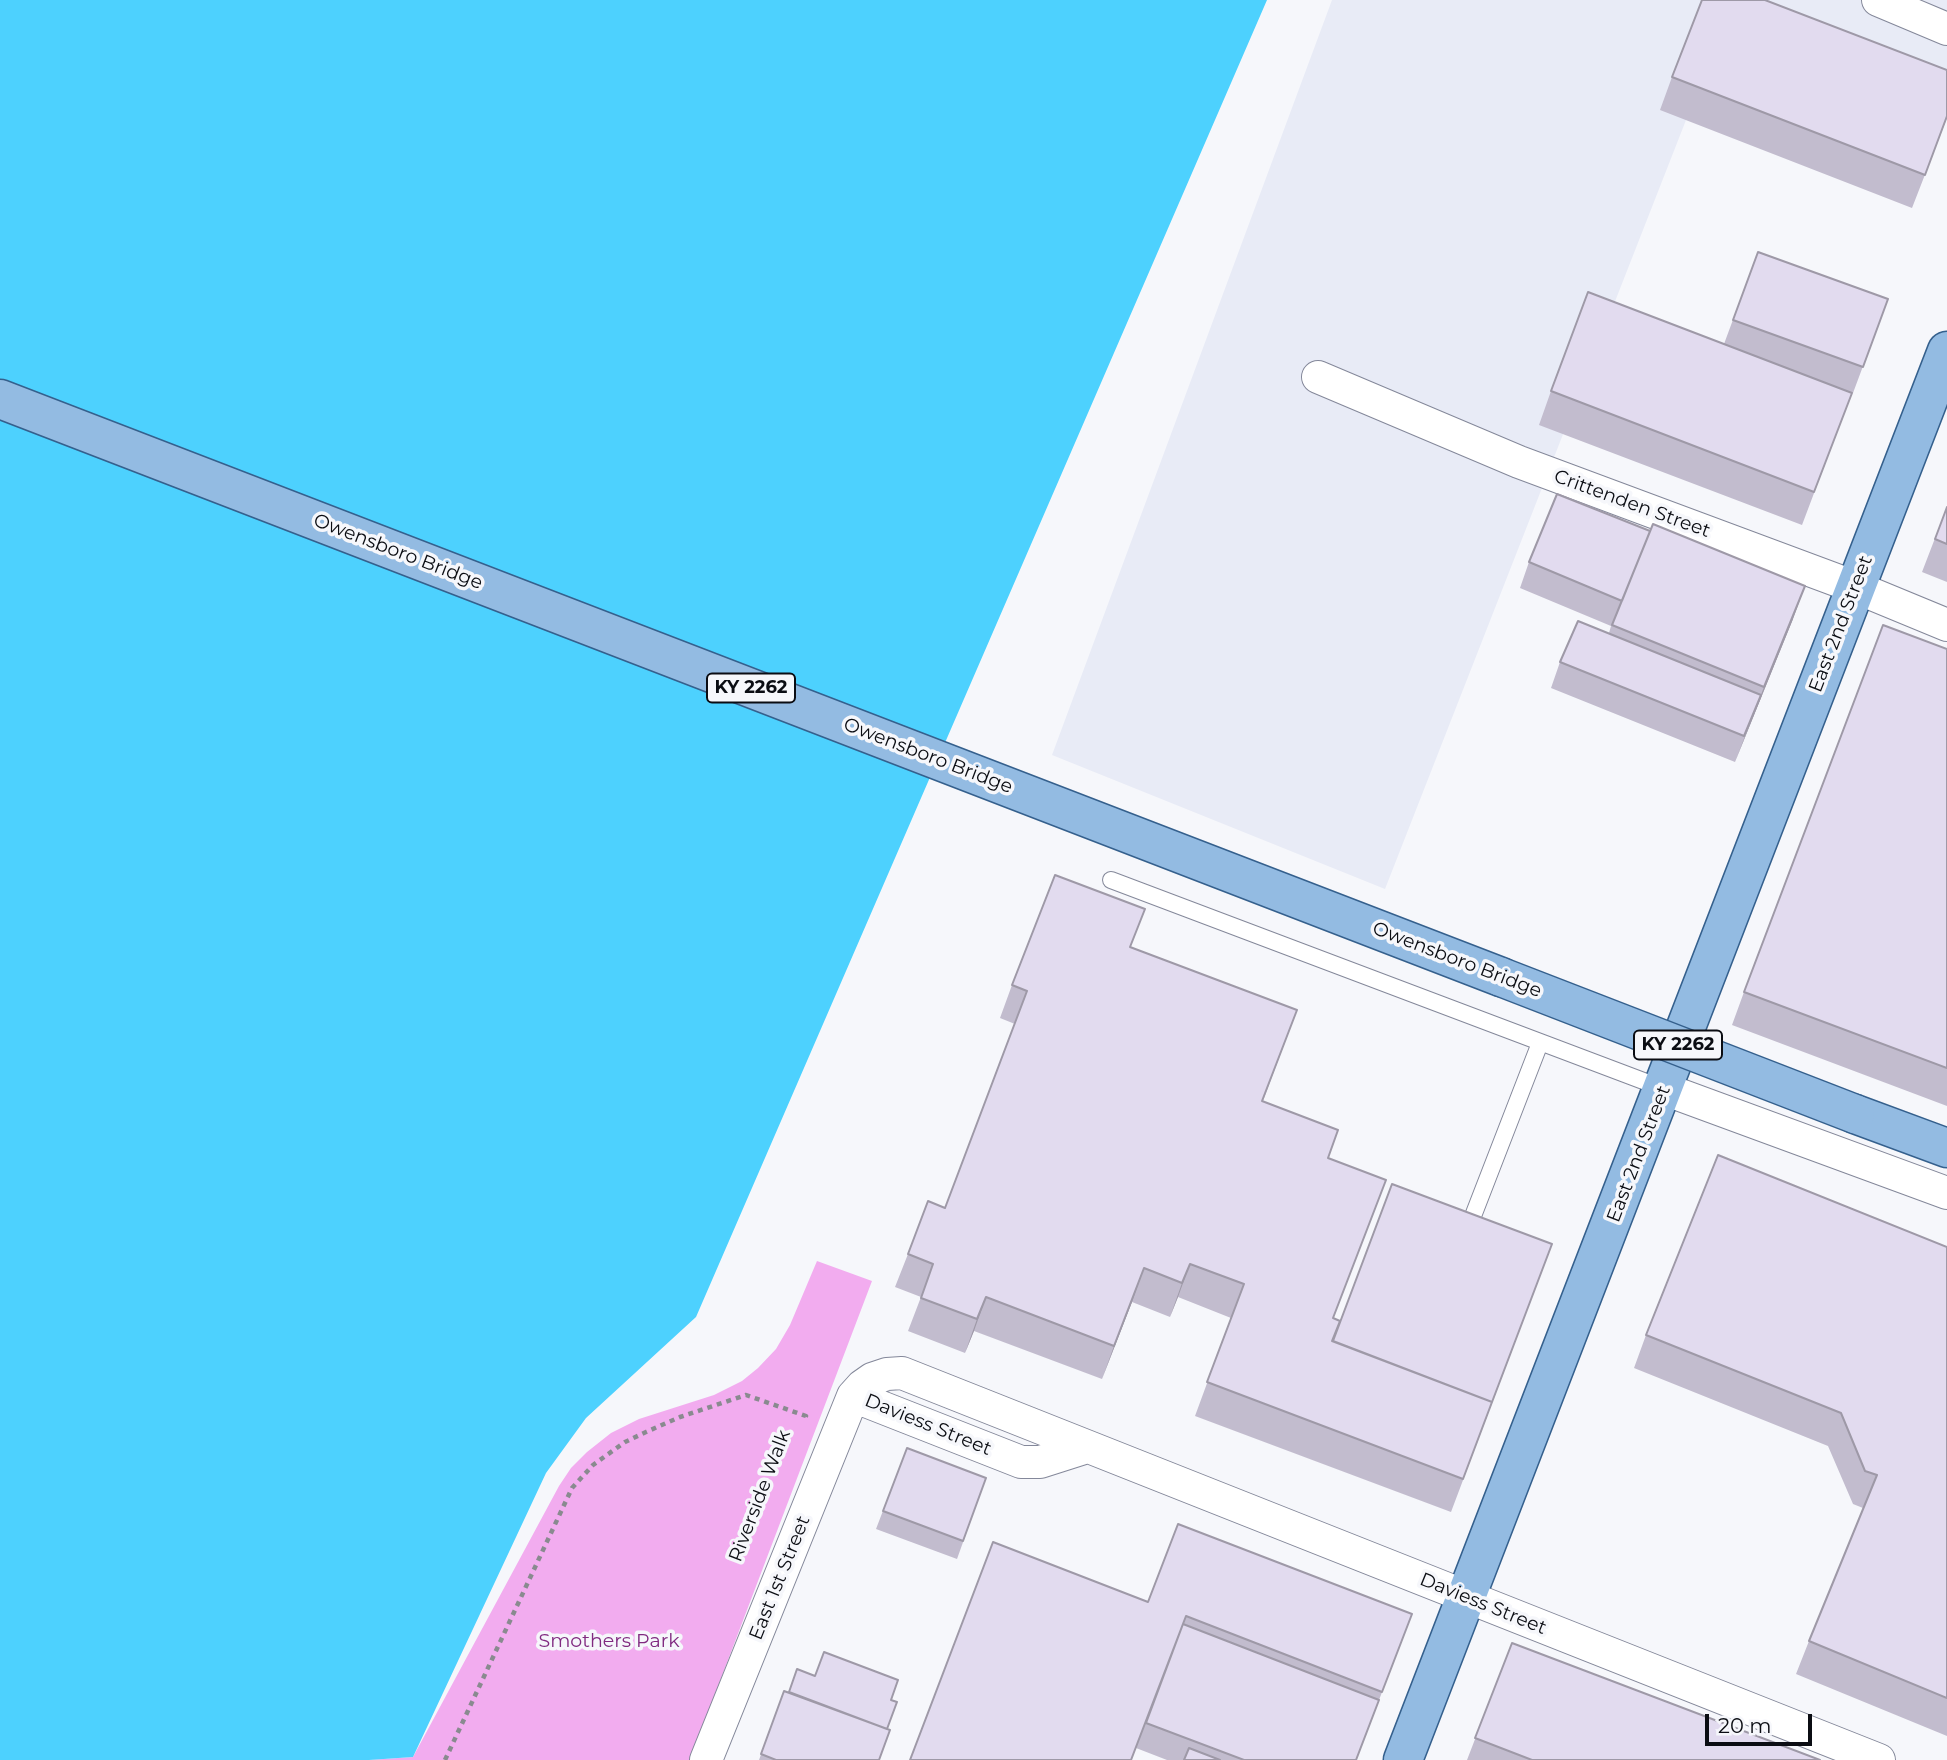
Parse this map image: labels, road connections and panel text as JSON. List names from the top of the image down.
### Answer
{
  "streets": {
    "main road": ["Owensboro Bridge", "East 2nd Street", "KY 2262"],
    "street": ["Crittenden Street", "Daviess Street", "East 1st Street"],
    "path": ["Riverside Walk"]
  },
  "crossings": [
    ["Crittenden Street", "East 2nd Street"],
    ["East 2nd Street", "Daviess Street"],
    ["Daviess Street", "East 1st Street"]
  ],
  "parks": ["Smothers Park"],
  "scale_bar": "20 m"
}
